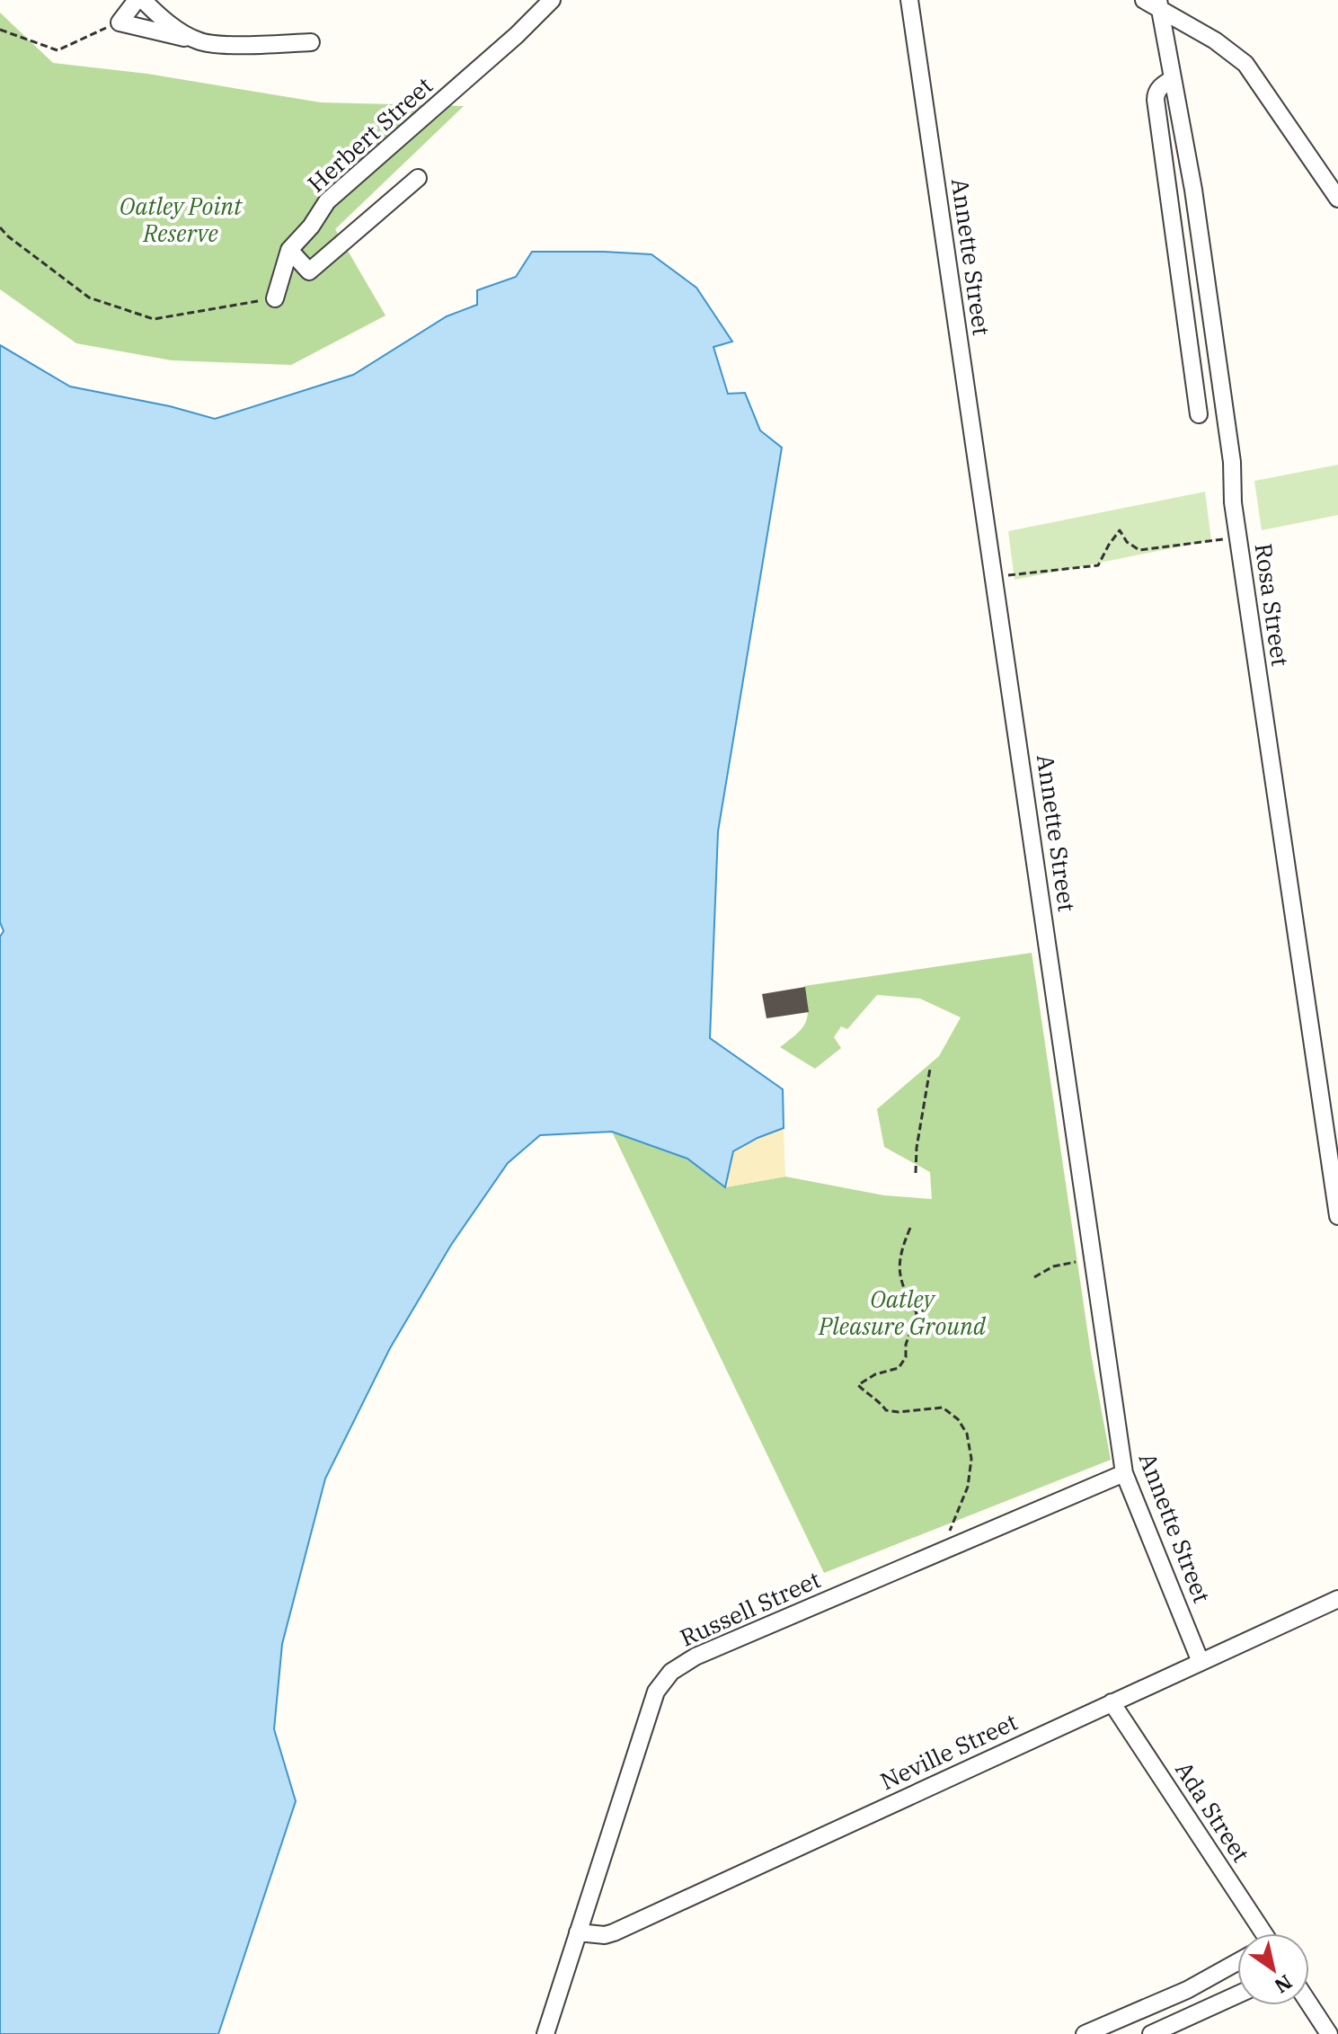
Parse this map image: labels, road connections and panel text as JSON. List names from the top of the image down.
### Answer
{
  "streets": {
    "street": [
      "Herbert Street",
      "Annette Street",
      "Rosa Street",
      "Russell Street",
      "Neville Street",
      "Ada Street"
    ]
  },
  "crossings": [
    ["Annette Street", "Russell Street"],
    ["Annette Street", "Neville Street"],
    ["Russell Street", "Neville Street"],
    ["Neville Street", "Ada Street"]
  ],
  "parks": ["Oatley Point Reserve", "Oatley Pleasure Ground"],
  "north": "bottom right"
}
